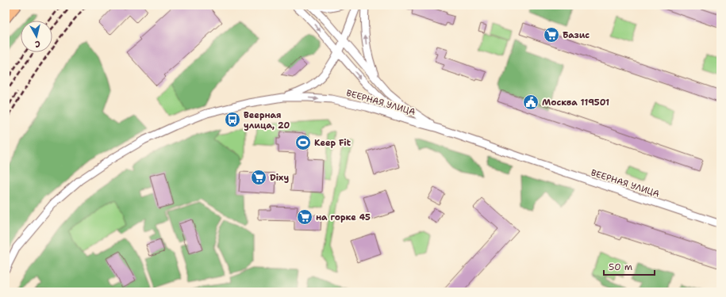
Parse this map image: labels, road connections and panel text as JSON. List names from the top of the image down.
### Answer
{
  "streets": {
    "street": ["ВЕЕРНАЯ УЛИЦА"]
  },
  "places": {
    "supermarket": ["Базис", "Dixy", "на горке 45"],
    "public building": ["Москва 119501"],
    "bus stop": ["Веерная улица, 20"],
    "sports": ["Keep Fit"]
  },
  "scale_bar": "50 m",
  "north": "bottom"
}
